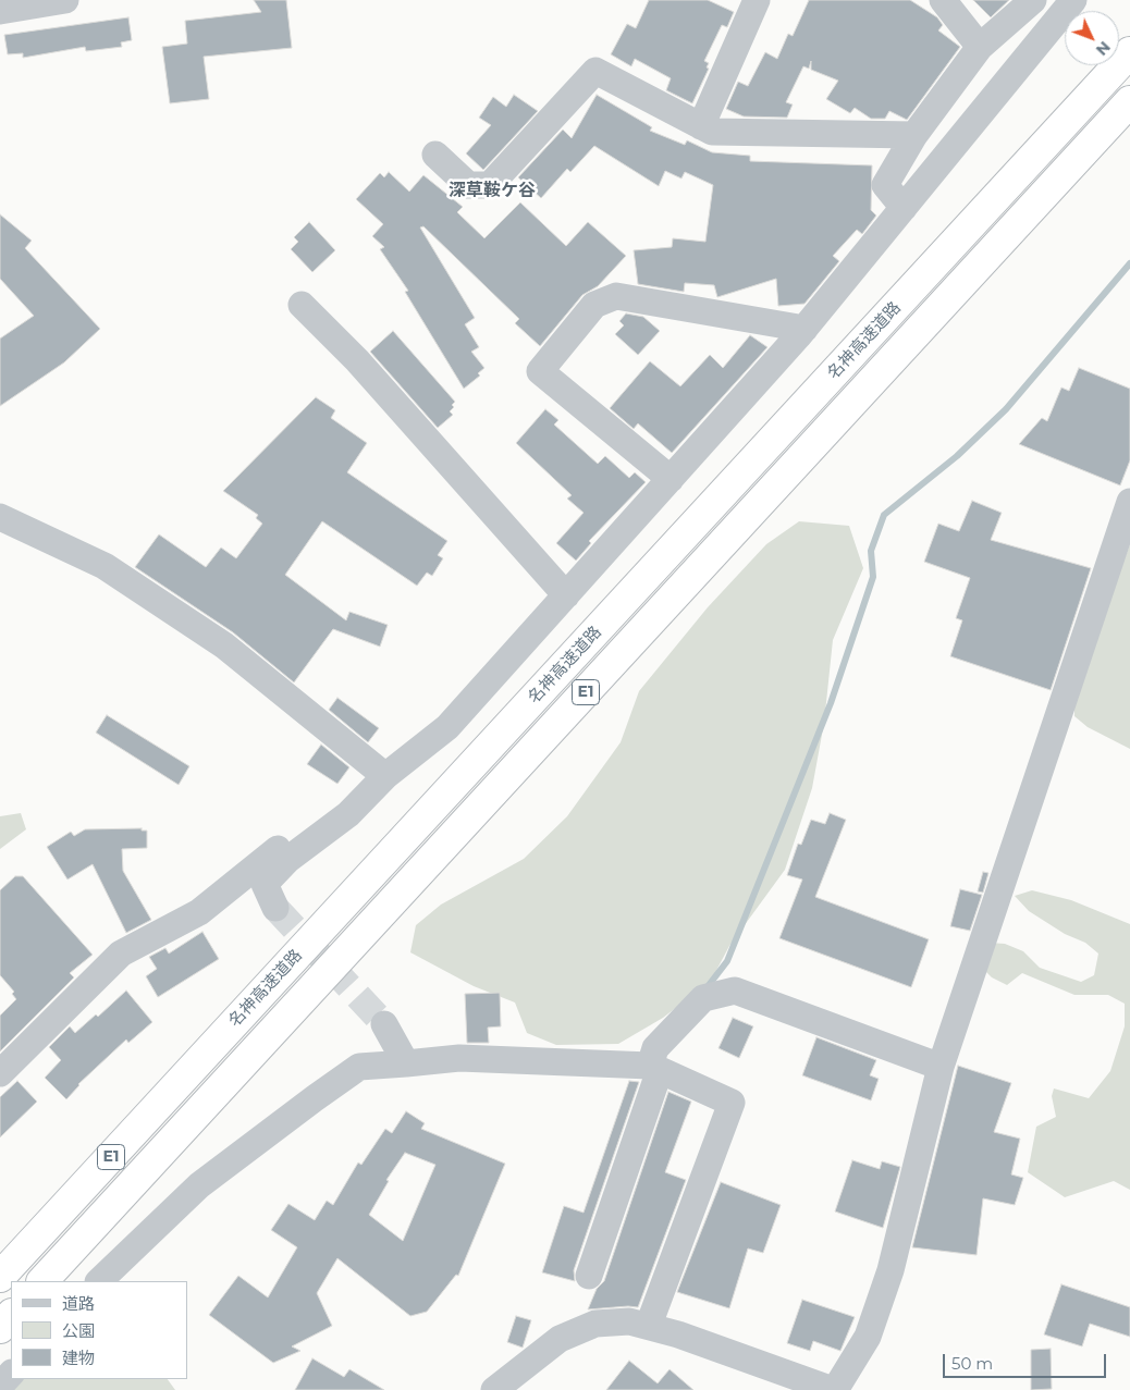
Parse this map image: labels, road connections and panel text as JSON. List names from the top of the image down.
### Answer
{
  "streets": {
    "highway": ["名神高速道路", "E1"]
  },
  "districts": ["深草鞍ケ谷"],
  "legend": ["道路", "公園", "建物"],
  "scale_bar": "50 m",
  "north": "bottom right"
}
